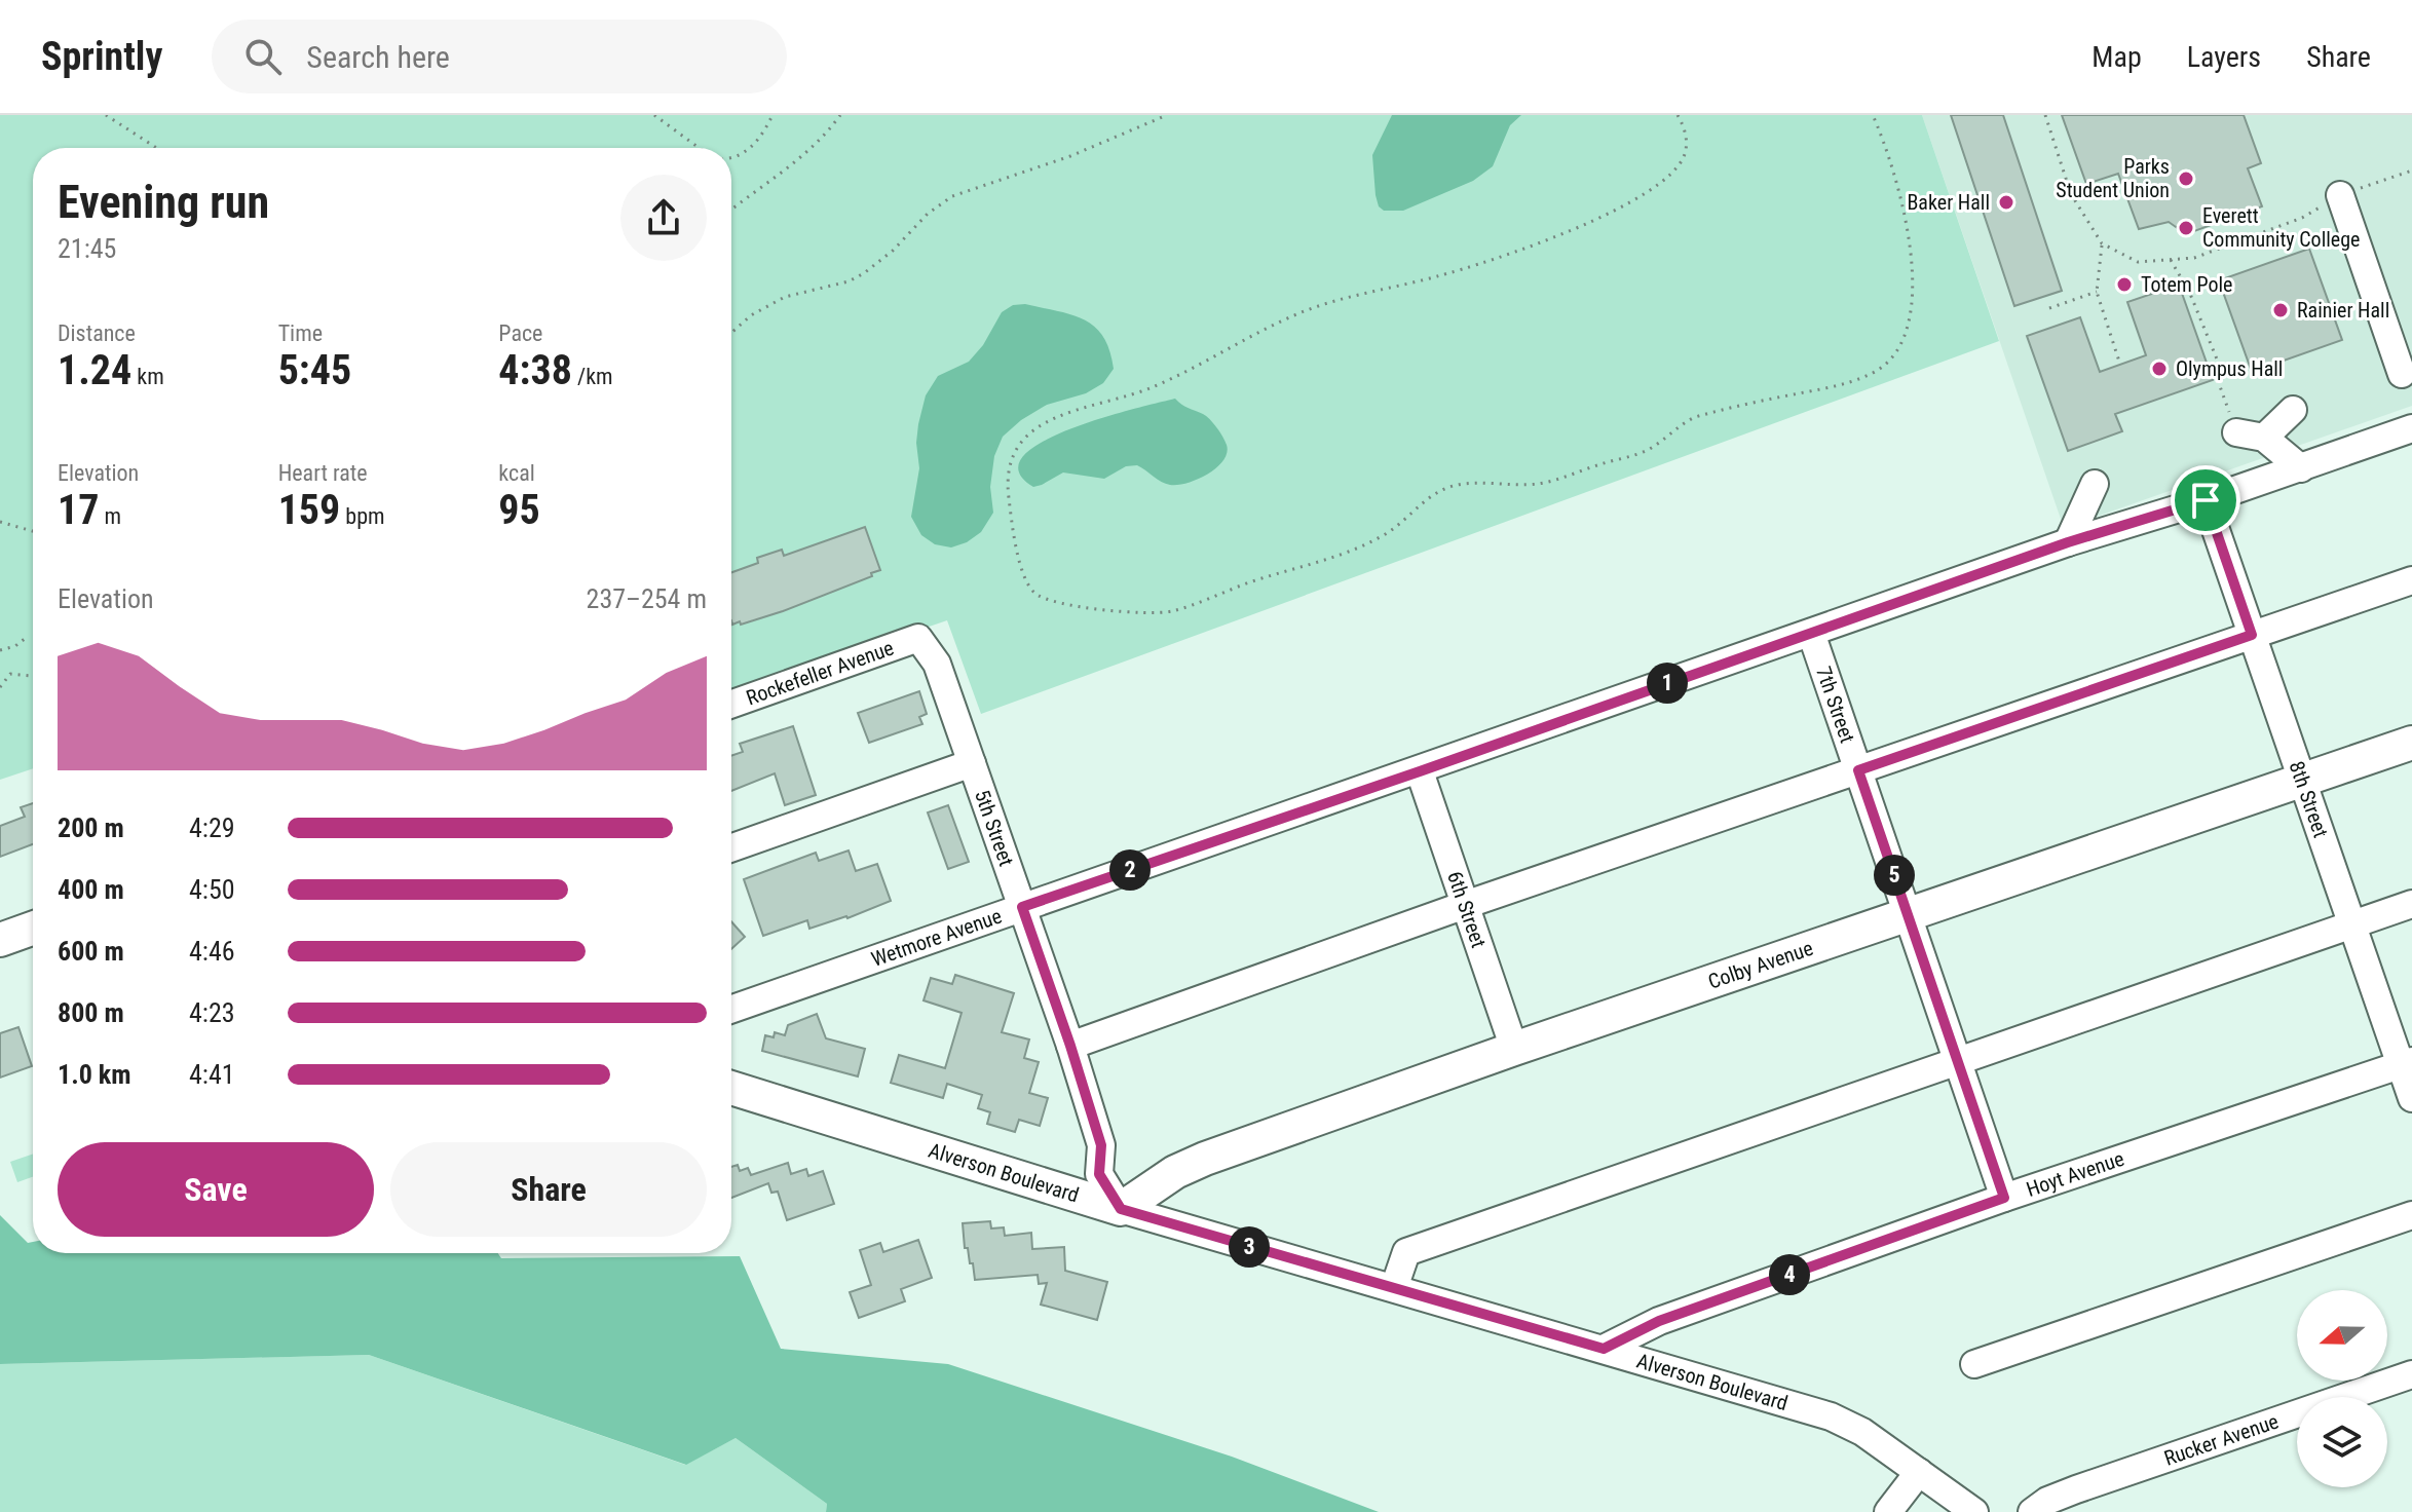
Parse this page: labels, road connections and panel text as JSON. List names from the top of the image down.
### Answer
{
  "streets": {
    "main road": ["Colby Avenue", "Alverson Boulevard"],
    "street": [
      "Rockefeller Avenue",
      "7th Street",
      "8th Street",
      "5th Street",
      "6th Street",
      "Wetmore Avenue",
      "Hoyt Avenue",
      "Rucker Avenue"
    ]
  },
  "crossings": [
    ["Rockefeller Avenue", "5th Street"],
    ["7th Street", "Wetmore Avenue"],
    ["7th Street", "Colby Avenue"],
    ["7th Street", "Hoyt Avenue"],
    ["8th Street", "Wetmore Avenue"],
    ["8th Street", "Colby Avenue"],
    ["8th Street", "Hoyt Avenue"],
    ["5th Street", "Wetmore Avenue"],
    ["5th Street", "Colby Avenue"],
    ["5th Street", "Alverson Boulevard"],
    ["6th Street", "Wetmore Avenue"],
    ["6th Street", "Colby Avenue"],
    ["Colby Avenue", "Alverson Boulevard"],
    ["Alverson Boulevard", "Hoyt Avenue"]
  ],
  "places": [
    "Parks Student Union",
    "Baker Hall",
    "Everett Community College",
    "Totem Pole",
    "Rainier Hall",
    "Olympus Hall"
  ],
  "north": "left",
  "page": {
    "header": "Sprintly",
    "search": "Search here",
    "nav": ["Map", "Layers", "Share"],
    "heading": ["Evening run", "21:45"],
    "stats": [
      ["Distance", "1.24 km"],
      ["Time", "5:45"],
      ["Pace", "4:38 /km"],
      ["Elevation", "17 m"],
      ["Heart rate", "159 bpm"],
      ["kcal", "95"]
    ],
    "chart": ["Elevation", "237–254 m"],
    "pins": [
      "1",
      "2",
      "5",
      "3",
      "4"
    ],
    "list": [
      {
        "name": "200 m",
        "note": "4:29"
      },
      {
        "name": "400 m",
        "note": "4:50"
      },
      {
        "name": "600 m",
        "note": "4:46"
      },
      {
        "name": "800 m",
        "note": "4:23"
      },
      {
        "name": "1.0 km",
        "note": "4:41"
      }
    ],
    "buttons": ["Save", "Share"]
  }
}
